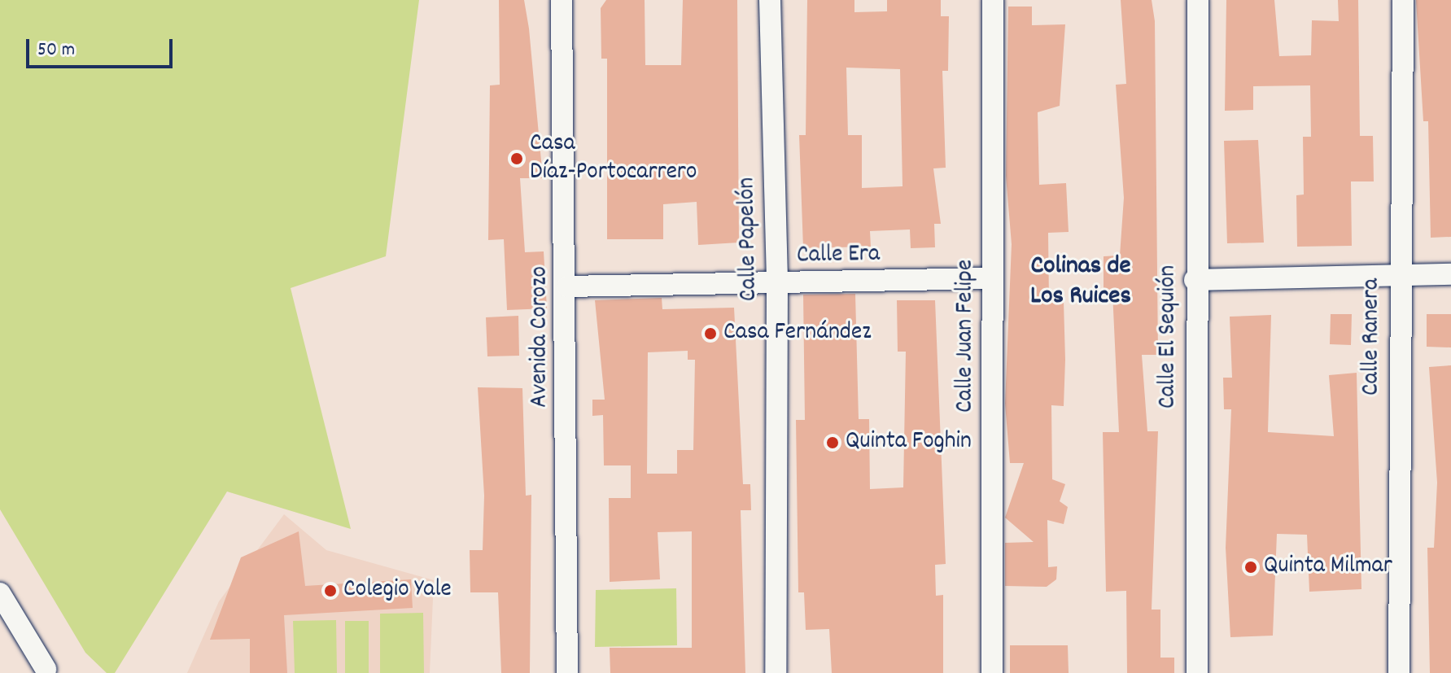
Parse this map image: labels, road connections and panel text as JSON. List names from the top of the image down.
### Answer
{
  "streets": {
    "street": [
      "Calle Papelón",
      "Calle Era",
      "Calle Juan Felipe",
      "Avenida Corozo",
      "Calle El Sequión",
      "Calle Ranera"
    ]
  },
  "crossings": [
    ["Calle Papelón", "Calle Era"],
    ["Calle Era", "Calle Juan Felipe"],
    ["Calle Era", "Avenida Corozo"]
  ],
  "districts": ["Colinas de Los Ruices"],
  "places": [
    "Casa Díaz-Portocarrero",
    "Casa Fernández",
    "Quinta Foghin",
    "Quinta Milmar",
    "Colegio Yale"
  ],
  "scale_bar": "50 m"
}
